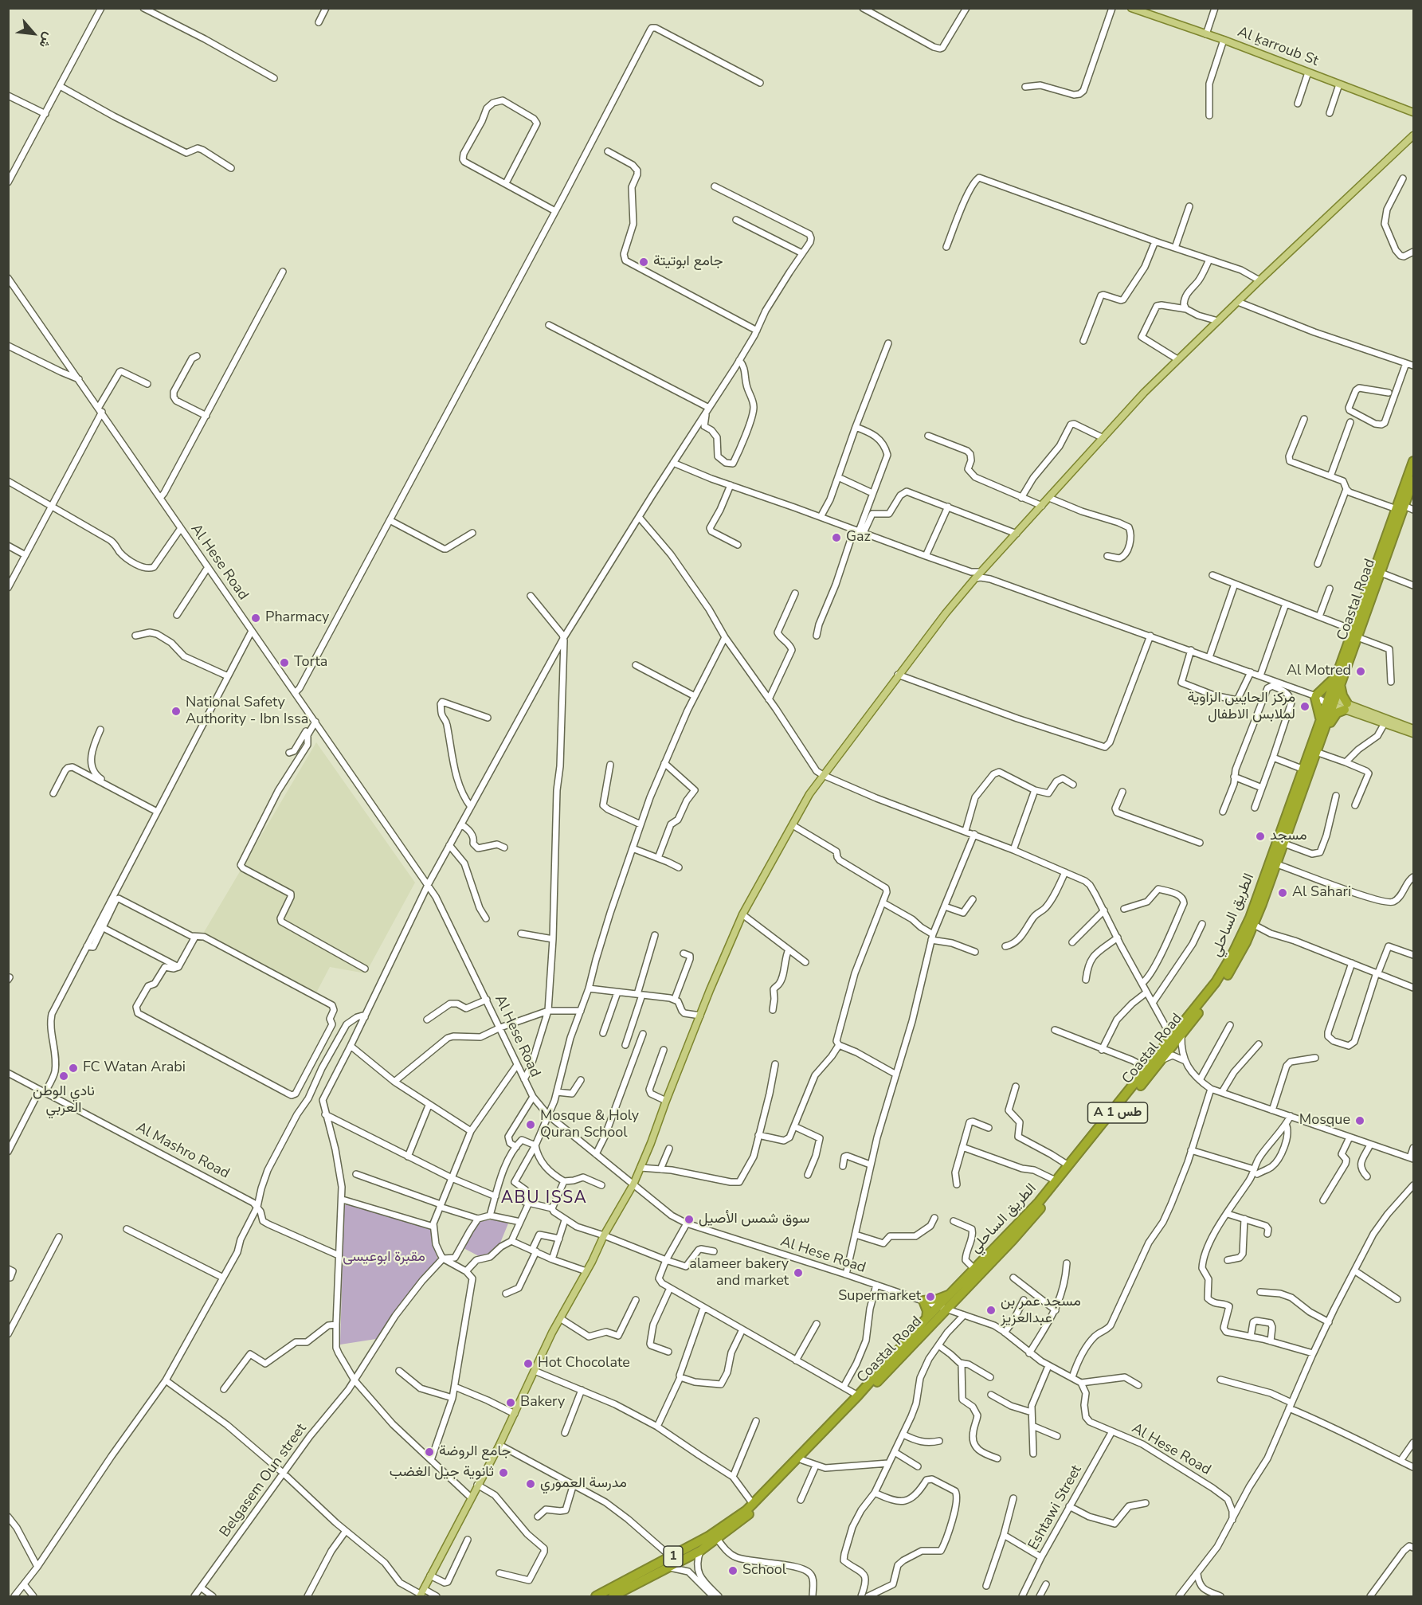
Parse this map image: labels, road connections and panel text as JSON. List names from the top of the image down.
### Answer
{
  "streets": {
    "highway": [
      "Coastal Road",
      "الطريق الساحلي",
      "A 1 طس",
      "1"
    ],
    "main road": ["Al ḵarroub St"],
    "street": [
      "Al Hese Road",
      "Al Mashro Road",
      "Belgasem Oun street",
      "Eshtawi Street"
    ]
  },
  "crossings": [
    ["Al Hese Road", "Coastal Road"],
    ["Al Hese Road", "الطريق الساحلي"],
    ["Al Hese Road", "Eshtawi Street"],
    ["Coastal Road", "الطريق الساحلي"],
    ["Coastal Road", "A 1 طس"],
    ["الطريق الساحلي", "1"]
  ],
  "districts": ["ABU ISSA"],
  "parks": ["مقبرة ابوعيسى"],
  "places": [
    "جامع ابوتيتة",
    "Gaz",
    "Pharmacy",
    "Torta",
    "Al Motred",
    "مركز الحايس الزاوية لملابس الاطفال",
    "National Safety Authority - Ibn Issa",
    "مسجد",
    "Al Sahari",
    "FC Watan Arabi",
    "نادي الوطن العربي",
    "Mosque",
    "Mosque & Holy Quran School",
    "سوق شمس الأصيل",
    "alameer bakery and market",
    "Supermarket",
    "مسجد عمر بن عبدالعزيز",
    "Hot Chocolate",
    "Bakery",
    "جامع الروضة",
    "ثانوية جيل الغضب",
    "مدرسة العموري",
    "School"
  ],
  "north": "bottom right"
}
